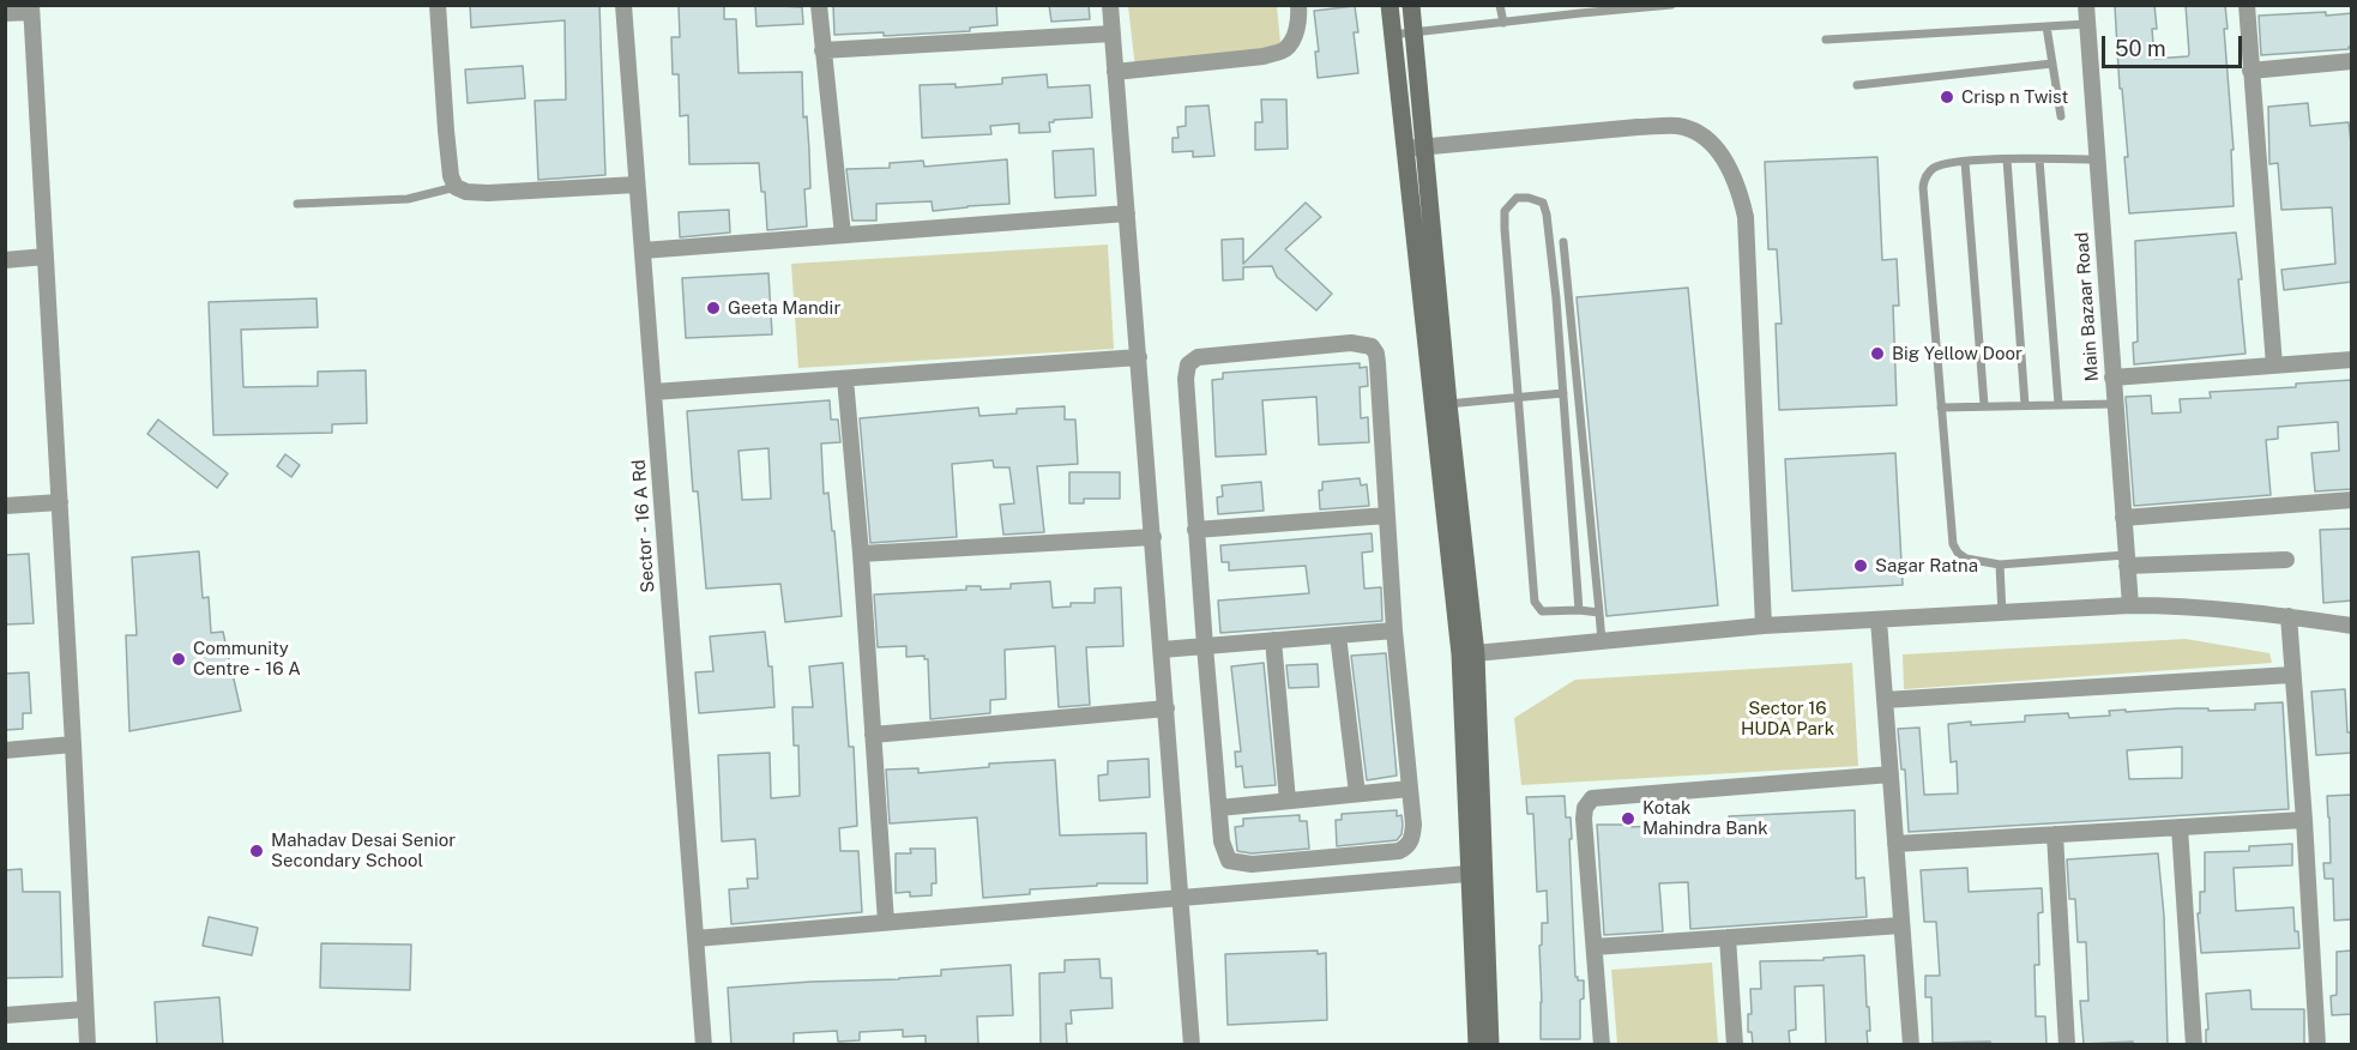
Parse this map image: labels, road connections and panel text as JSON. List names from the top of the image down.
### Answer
{
  "streets": {
    "street": ["Main Bazaar Road", "Sector - 16 A Rd"]
  },
  "parks": ["Sector 16 HUDA Park"],
  "places": [
    "Crisp n Twist",
    "Geeta Mandir",
    "Big Yellow Door",
    "Sagar Ratna",
    "Community Centre - 16 A",
    "Kotak Mahindra Bank",
    "Mahadav Desai Senior Secondary School"
  ],
  "scale_bar": "50 m"
}
